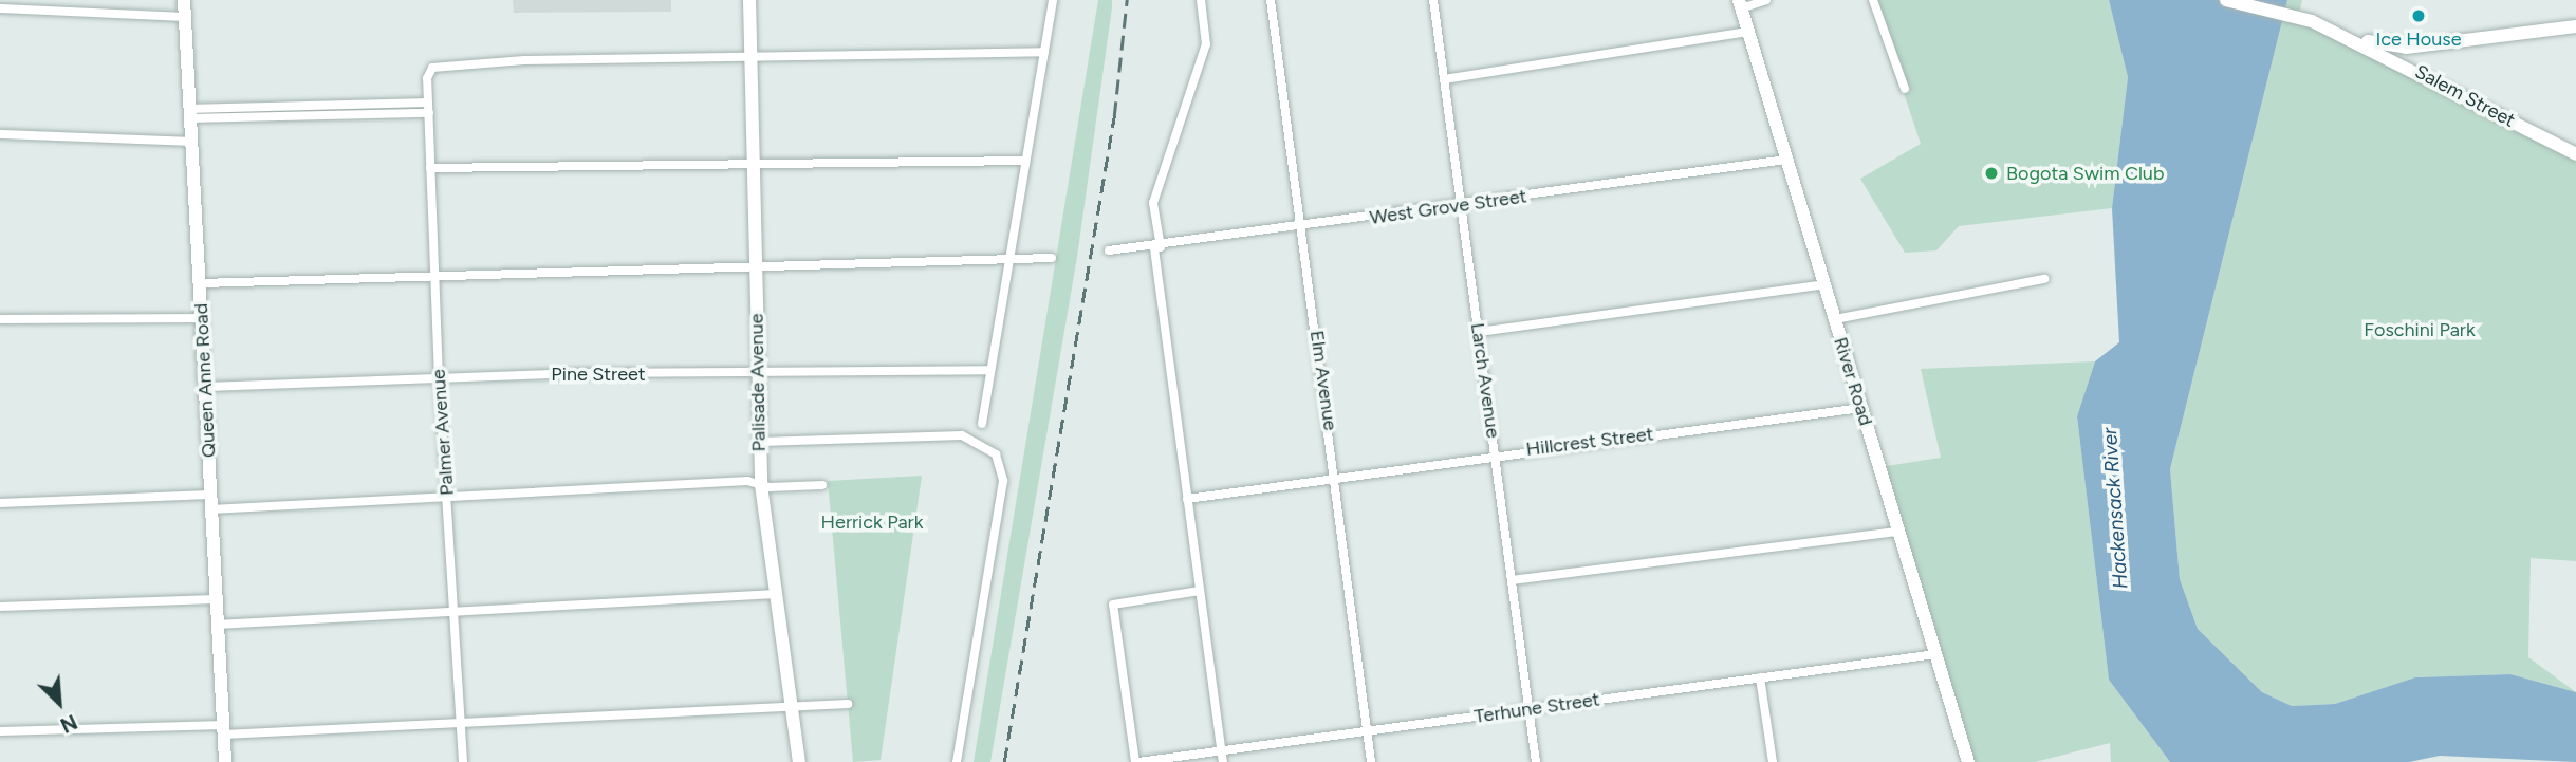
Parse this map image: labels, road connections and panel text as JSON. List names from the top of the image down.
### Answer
{
  "streets": {
    "street": [
      "Salem Street",
      "West Grove Street",
      "Pine Street",
      "Queen Anne Road",
      "Elm Avenue",
      "Larch Avenue",
      "River Road",
      "Palisade Avenue",
      "Palmer Avenue",
      "Hillcrest Street",
      "Terhune Street"
    ]
  },
  "crossings": [
    ["West Grove Street", "Elm Avenue"],
    ["West Grove Street", "Larch Avenue"],
    ["West Grove Street", "River Road"],
    ["Pine Street", "Queen Anne Road"],
    ["Pine Street", "Palisade Avenue"],
    ["Pine Street", "Palmer Avenue"],
    ["Elm Avenue", "Hillcrest Street"],
    ["Elm Avenue", "Terhune Street"],
    ["Larch Avenue", "Hillcrest Street"],
    ["Larch Avenue", "Terhune Street"],
    ["River Road", "Hillcrest Street"],
    ["River Road", "Terhune Street"],
    ["Palisade Avenue", "Palmer Avenue"]
  ],
  "water": ["Hackensack River"],
  "parks": ["Foschini Park", "Herrick Park"],
  "places": ["Ice House", "Bogota Swim Club"],
  "north": "bottom right"
}
